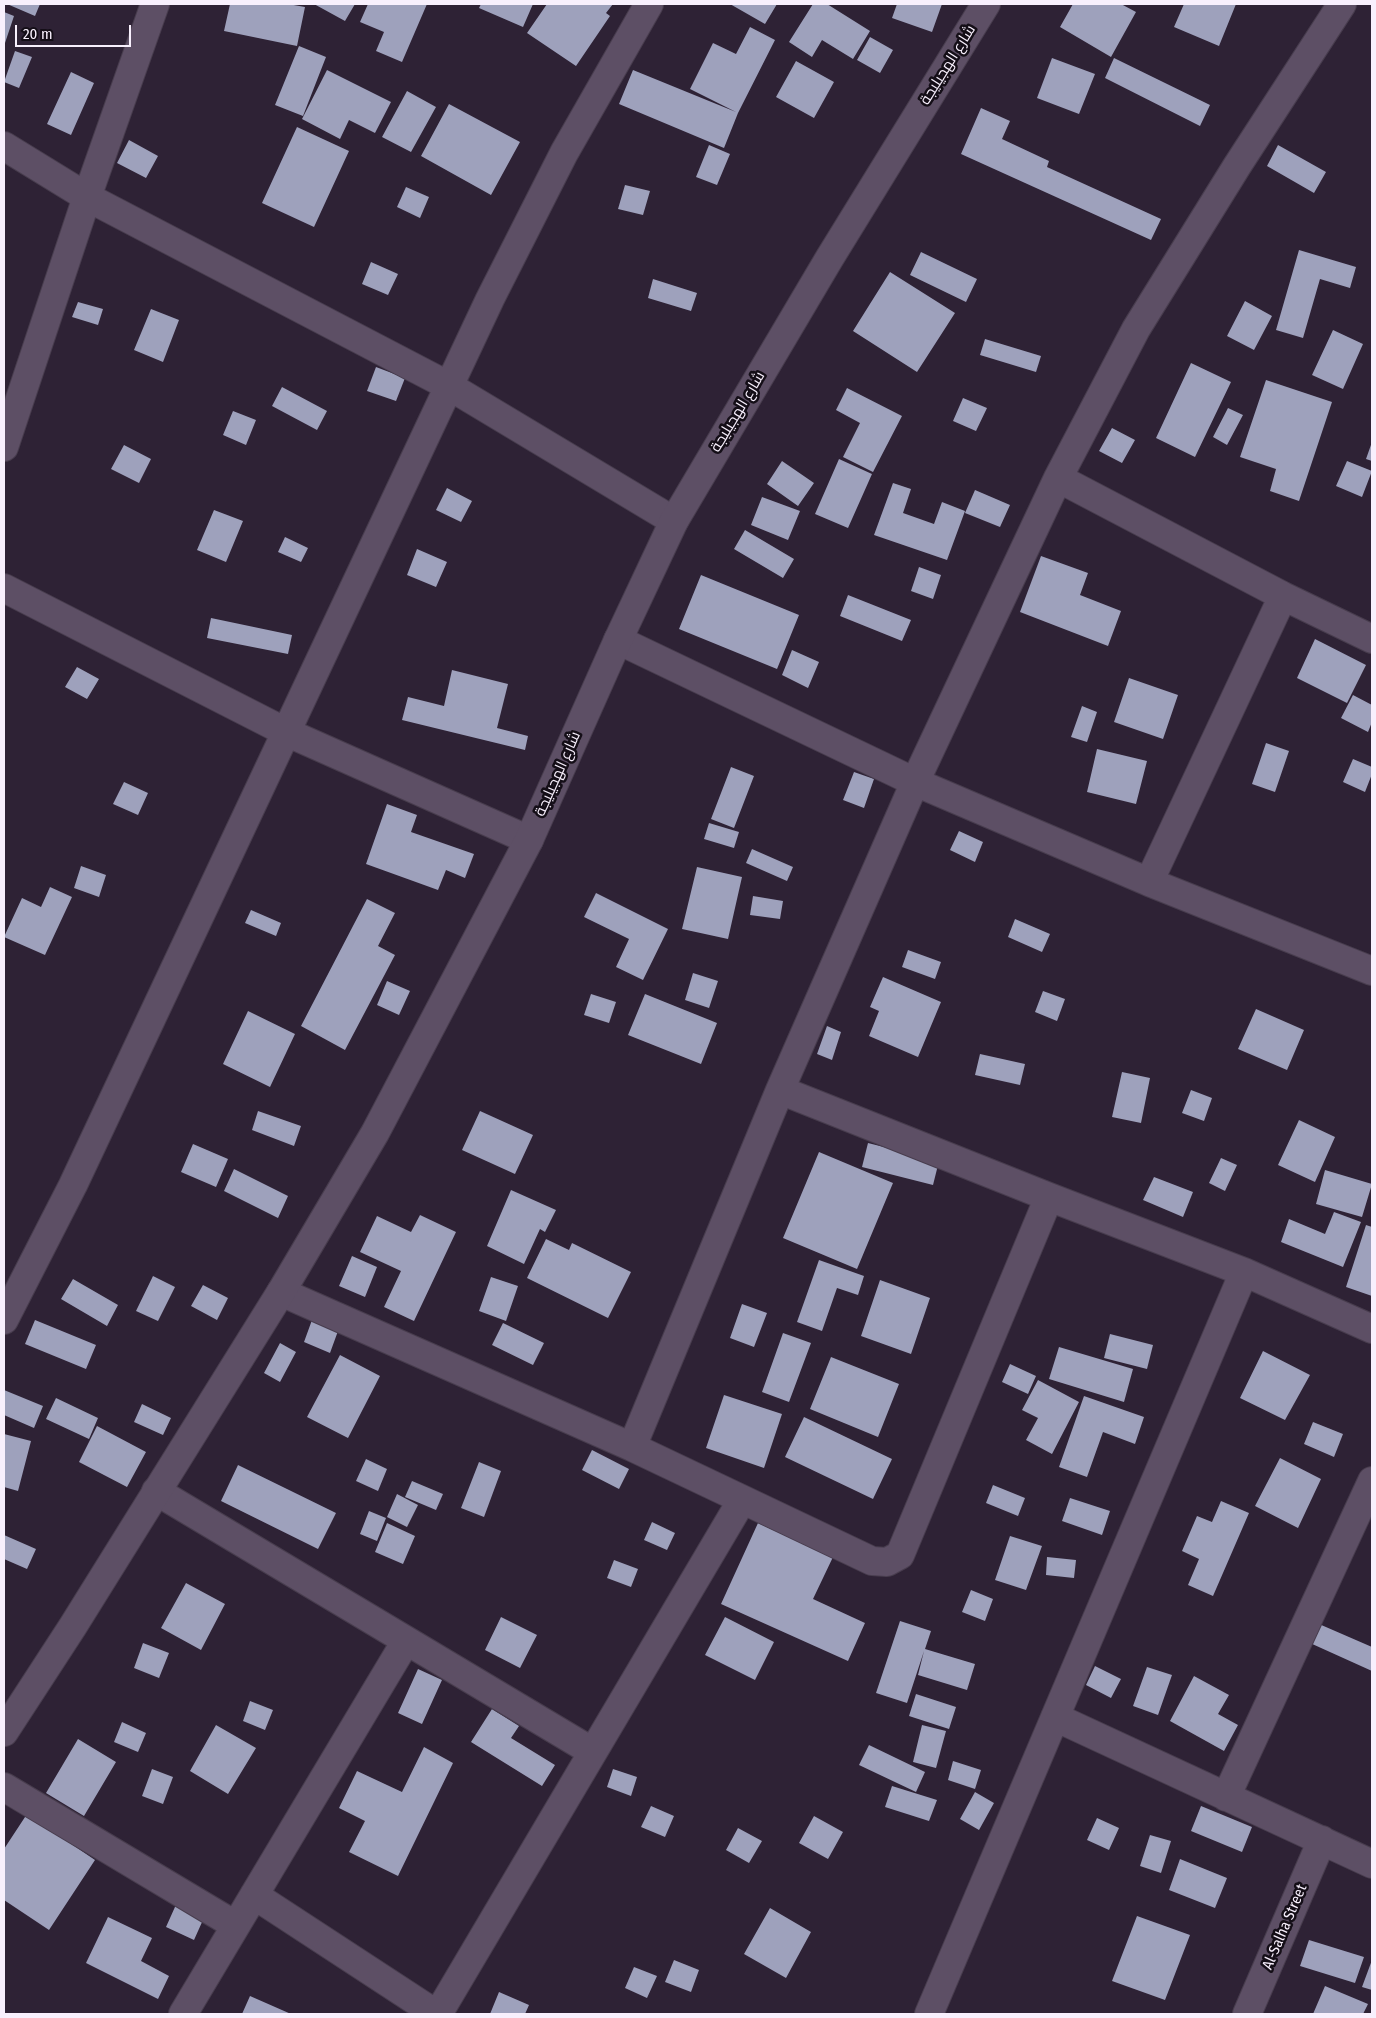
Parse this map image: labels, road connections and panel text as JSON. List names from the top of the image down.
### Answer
{
  "streets": {
    "street": ["شارع الهجيليجة", "Al-Salha Street"]
  },
  "scale_bar": "20 m"
}
